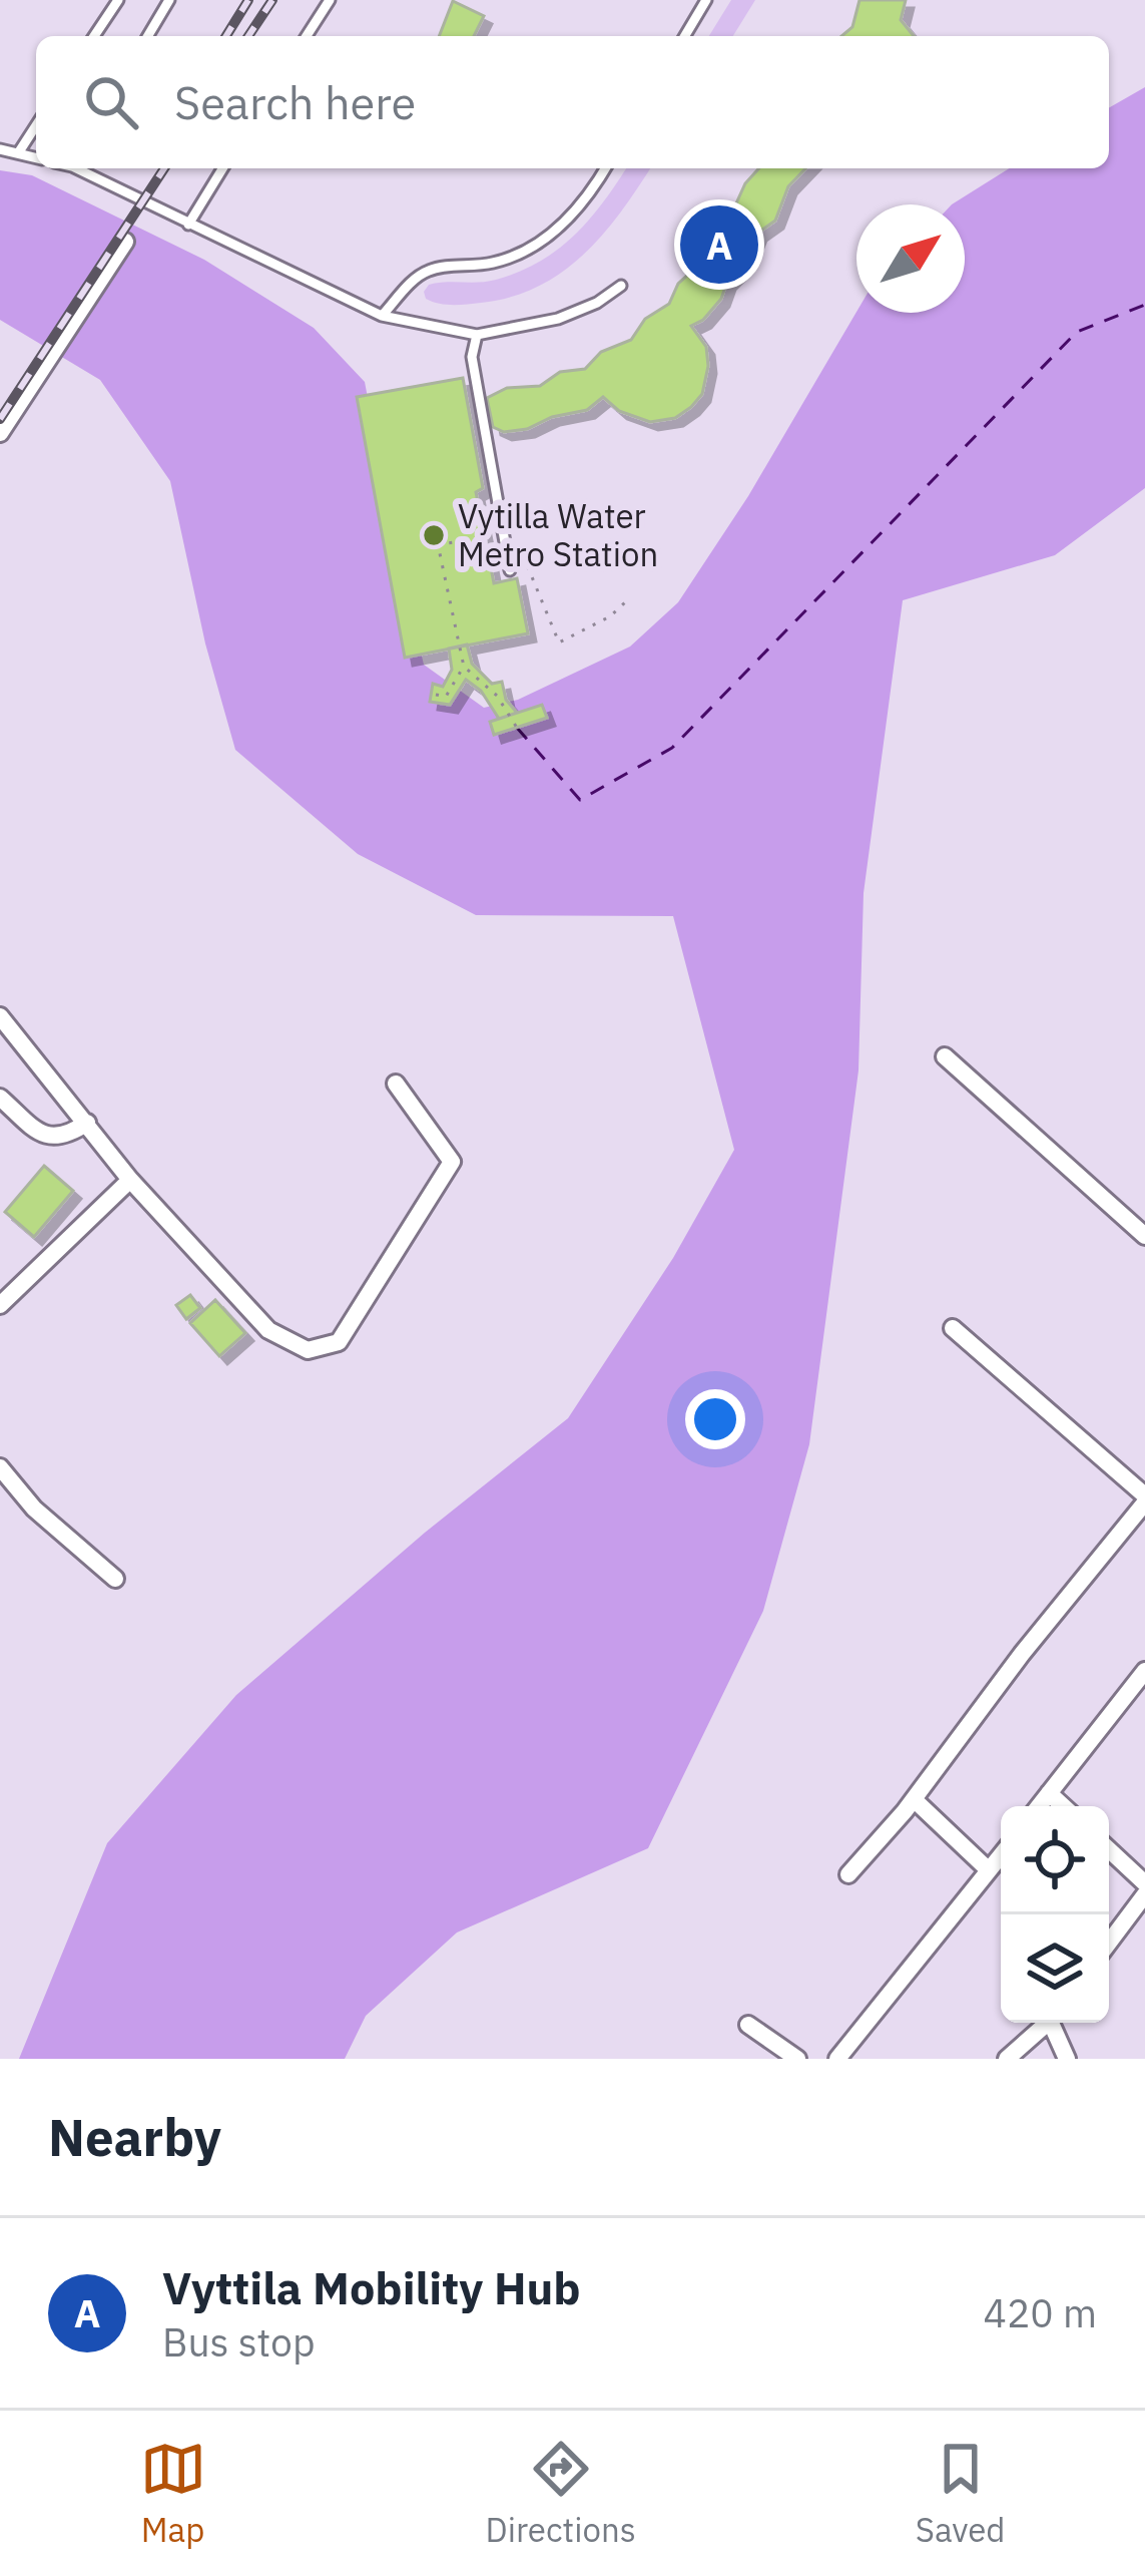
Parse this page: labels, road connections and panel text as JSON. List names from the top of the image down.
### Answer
{
  "places": ["Vytilla Water Metro Station"],
  "north": "top right",
  "page": {
    "search": "Search here",
    "pins": "A",
    "heading": "Nearby",
    "list": [
      {
        "mark": "A",
        "name": "Vyttila Mobility Hub",
        "note": "Bus stop",
        "value": "420 m"
      }
    ],
    "nav": ["Map", "Directions", "Saved"]
  }
}
